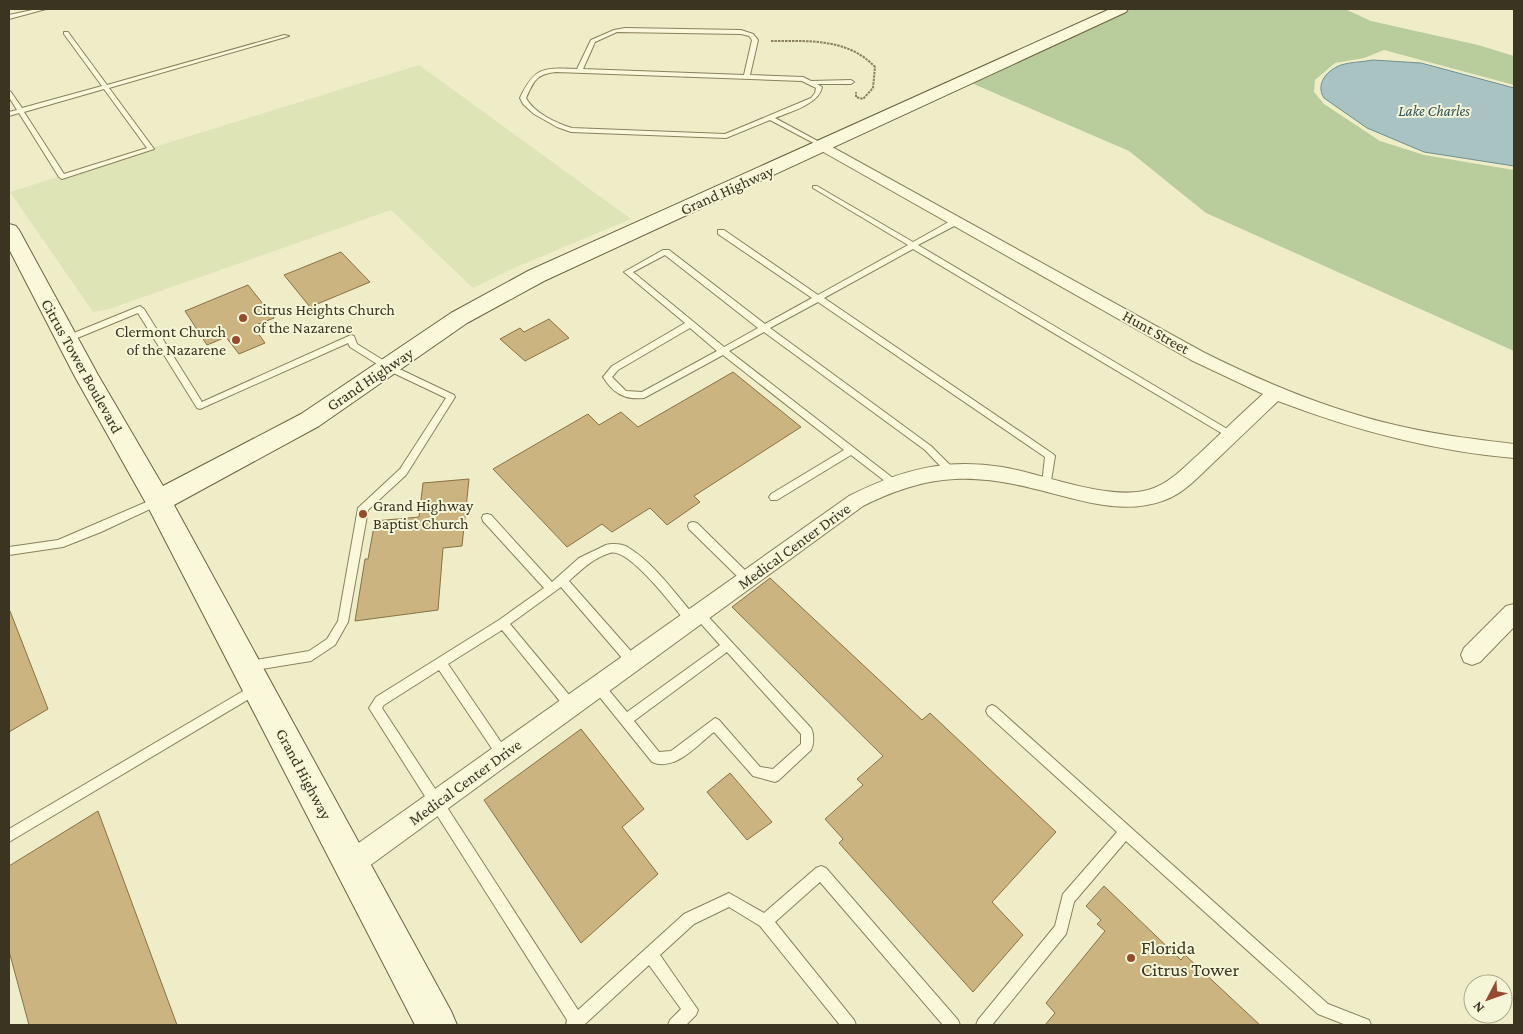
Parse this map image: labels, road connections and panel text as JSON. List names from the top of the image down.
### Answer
{
  "streets": {
    "street": [
      "Grand Highway",
      "Hunt Street",
      "Citrus Tower Boulevard",
      "Medical Center Drive"
    ]
  },
  "crossings": [
    ["Grand Highway", "Hunt Street"],
    ["Grand Highway", "Citrus Tower Boulevard"],
    ["Grand Highway", "Medical Center Drive"],
    ["Hunt Street", "Medical Center Drive"]
  ],
  "water": ["Lake Charles"],
  "places": [
    "Citrus Heights Church of the Nazarene",
    "Clermont Church of the Nazarene",
    "Grand Highway Baptist Church",
    "Florida Citrus Tower"
  ],
  "north": "bottom left"
}
